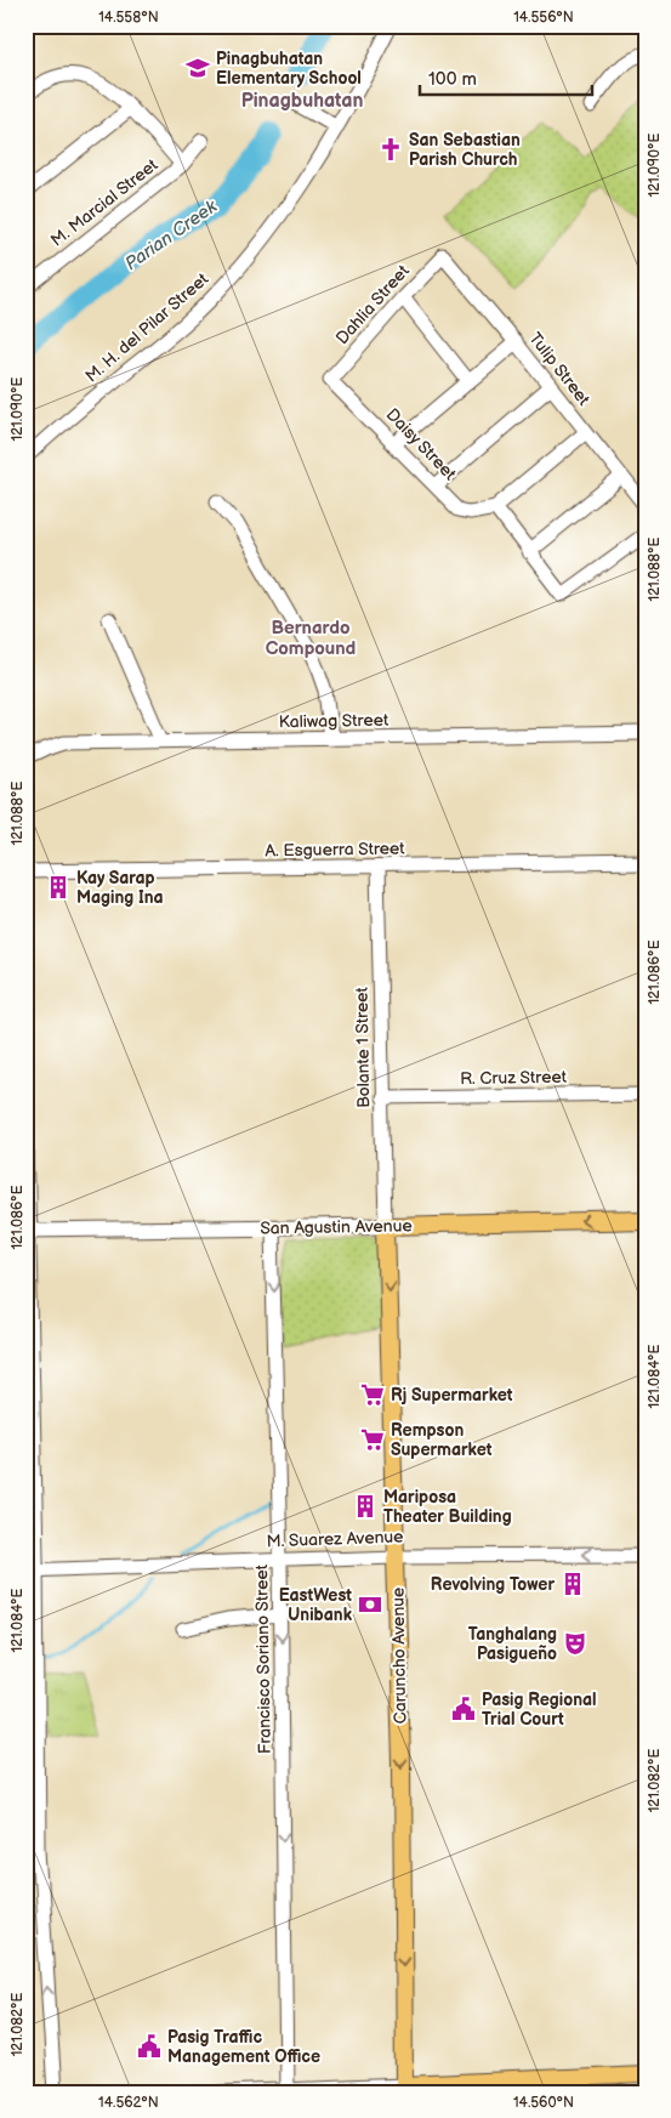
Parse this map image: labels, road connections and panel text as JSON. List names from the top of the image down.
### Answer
{
  "streets": {
    "main road": ["San Agustin Avenue", "Caruncho Avenue"],
    "street": [
      "M. Marcial Street",
      "Dahlia Street",
      "M. H. del Pilar Street",
      "Tulip Street",
      "Daisy Street",
      "Kaliwag Street",
      "A. Esguerra Street",
      "Bolante 1 Street",
      "R. Cruz Street",
      "M. Suarez Avenue",
      "Francisco Soriano Street"
    ]
  },
  "crossings": [
    ["Dahlia Street", "Tulip Street"],
    ["Dahlia Street", "Daisy Street"],
    ["A. Esguerra Street", "Bolante 1 Street"],
    ["Bolante 1 Street", "R. Cruz Street"],
    ["Bolante 1 Street", "San Agustin Avenue"],
    ["Bolante 1 Street", "Caruncho Avenue"],
    ["San Agustin Avenue", "Caruncho Avenue"],
    ["San Agustin Avenue", "Francisco Soriano Street"],
    ["M. Suarez Avenue", "Caruncho Avenue"],
    ["M. Suarez Avenue", "Francisco Soriano Street"]
  ],
  "one_way": [
    "San Agustin Avenue",
    "M. Suarez Avenue",
    "Caruncho Avenue",
    "Francisco Soriano Street"
  ],
  "districts": ["Pinagbuhatan", "Bernardo Compound"],
  "water": ["Parian Creek"],
  "places": {
    "school or university": ["Pinagbuhatan Elementary School"],
    "church": ["San Sebastian Parish Church"],
    "building": ["Kay Sarap Maging Ina", "Mariposa Theater Building", "Revolving Tower"],
    "supermarket": ["Rj Supermarket", "Rempson Supermarket"],
    "bank": ["EastWest Unibank"],
    "theatre": ["Tanghalang Pasigueño"],
    "public building": ["Pasig Regional Trial Court", "Pasig Traffic Management Office"]
  },
  "scale_bar": "100 m",
  "coordinates": [
    "14.558°N",
    "14.556°N",
    "121.090°E",
    "121.088°E",
    "121.086°E",
    "121.084°E",
    "121.082°E",
    "14.562°N",
    "14.560°N"
  ]
}
